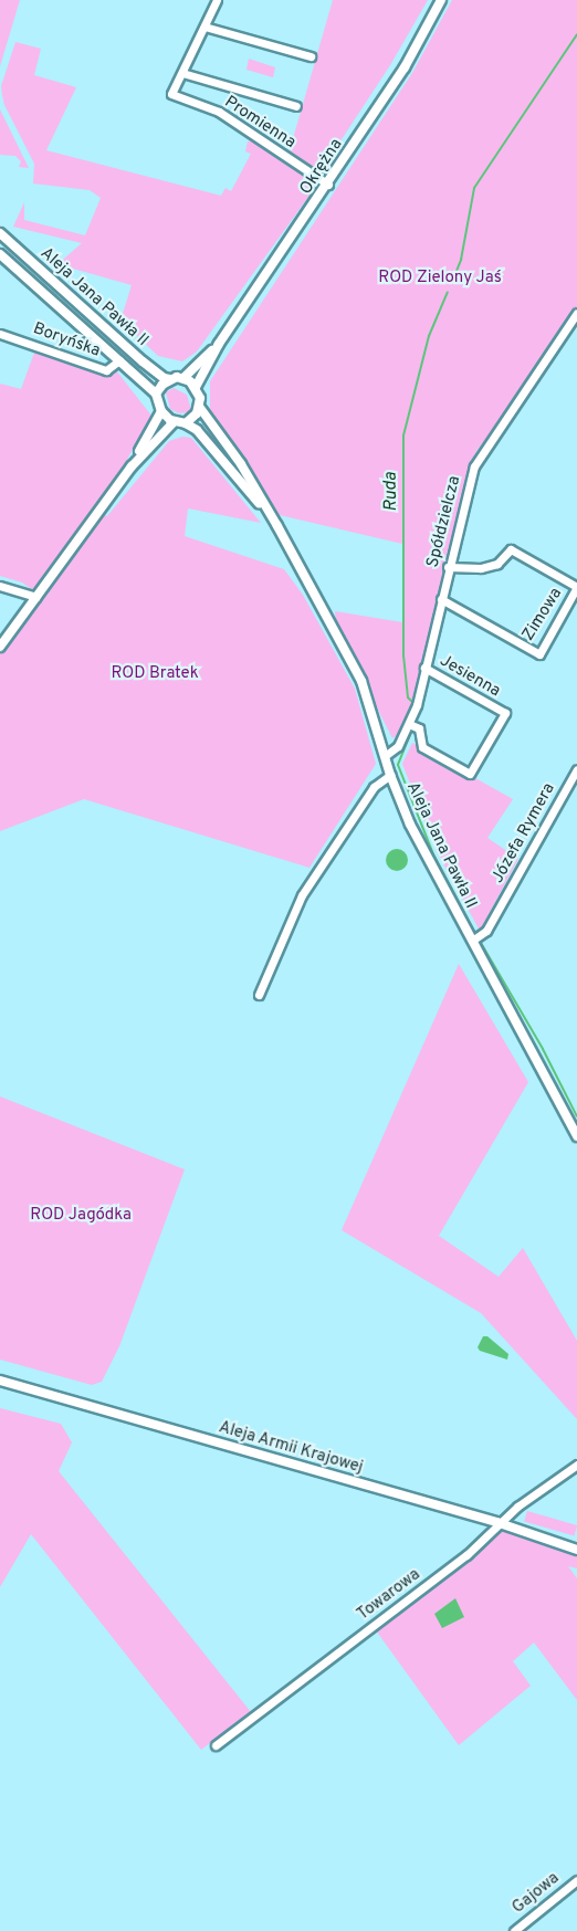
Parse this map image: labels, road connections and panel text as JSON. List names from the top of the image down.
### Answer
{
  "streets": {
    "street": [
      "Promienna",
      "Okrężna",
      "Aleja Jana Pawła II",
      "Boryńska",
      "Spółdzielcza",
      "Zimowa",
      "Jesienna",
      "Józefa Rymera",
      "Aleja Armii Krajowej",
      "Towarowa",
      "Gajowa"
    ]
  },
  "crossings": [
    ["Promienna", "Okrężna"],
    ["Okrężna", "Aleja Jana Pawła II"],
    ["Aleja Jana Pawła II", "Boryńska"],
    ["Aleja Jana Pawła II", "Spółdzielcza"],
    ["Aleja Jana Pawła II", "Józefa Rymera"],
    ["Spółdzielcza", "Zimowa"],
    ["Spółdzielcza", "Jesienna"],
    ["Aleja Armii Krajowej", "Towarowa"]
  ],
  "water": ["Ruda"],
  "parks": ["ROD Zielony Jaś", "ROD Bratek", "ROD Jagódka"]
}
